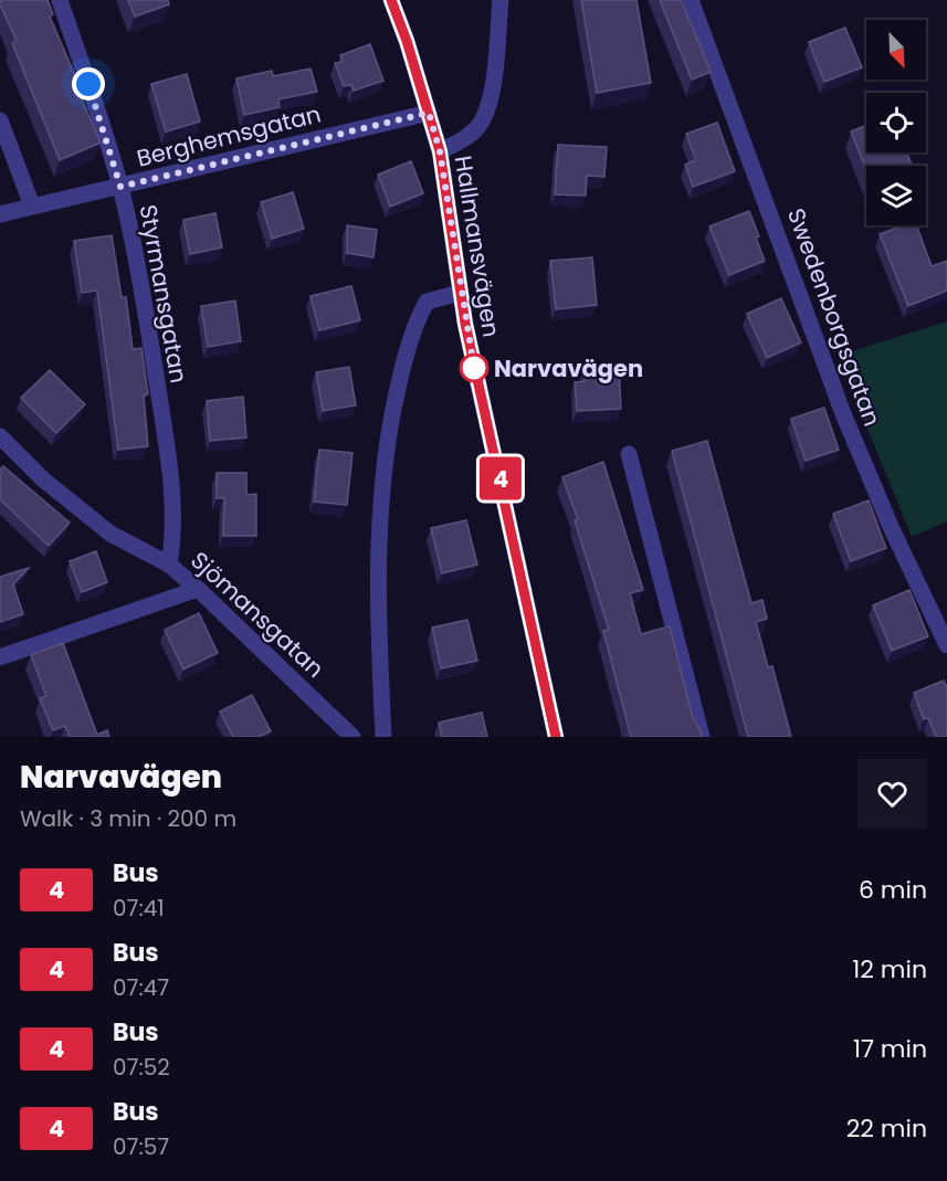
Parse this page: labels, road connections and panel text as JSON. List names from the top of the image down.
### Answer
{
  "streets": {
    "street": [
      "Berghemsgatan",
      "Hallmansvägen",
      "Styrmansgatan",
      "Swedenborgsgatan",
      "Sjömansgatan"
    ]
  },
  "crossings": [
    ["Berghemsgatan", "Hallmansvägen"],
    ["Berghemsgatan", "Styrmansgatan"],
    ["Styrmansgatan", "Sjömansgatan"]
  ],
  "places": ["Narvavägen"],
  "lines": ["bus line 4"],
  "north": "bottom right",
  "page": {
    "on_map": "4",
    "heading": ["Narvavägen", "Walk · 3 min · 200 m"],
    "list": [
      {
        "mark": "4",
        "name": "Bus",
        "note": "07:41",
        "value": "6 min"
      },
      {
        "mark": "4",
        "name": "Bus",
        "note": "07:47",
        "value": "12 min"
      },
      {
        "mark": "4",
        "name": "Bus",
        "note": "07:52",
        "value": "17 min"
      },
      {
        "mark": "4",
        "name": "Bus",
        "note": "07:57",
        "value": "22 min"
      }
    ]
  }
}
